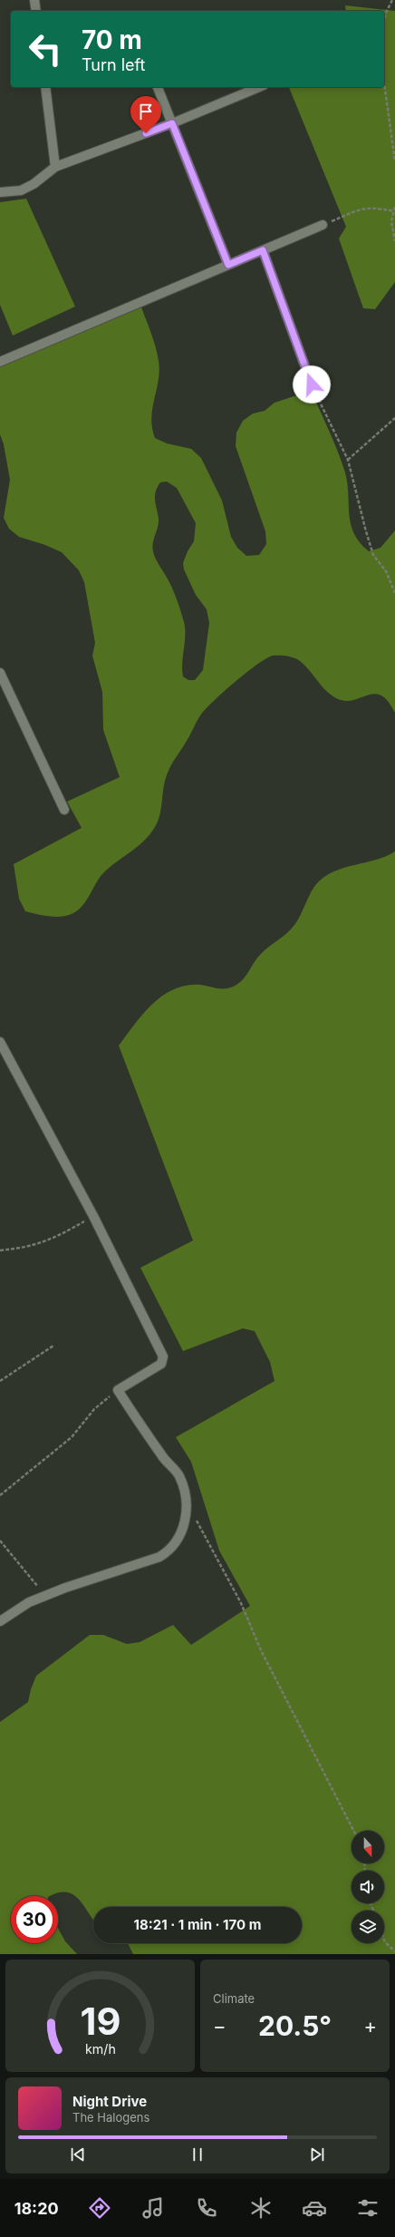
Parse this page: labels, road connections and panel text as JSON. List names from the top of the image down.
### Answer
{
  "north": "bottom",
  "page": {
    "turn": ["70 m", "Turn left"],
    "limit": "30",
    "trip": "18:21 · 1 min · 170 m",
    "tile": "Climate",
    "heat": ["−", "20.5°", "+"],
    "song": ["Night Drive", "The Halogens"],
    "tabs": "18:20",
    "gauge": ["19", "km/h"]
  }
}
